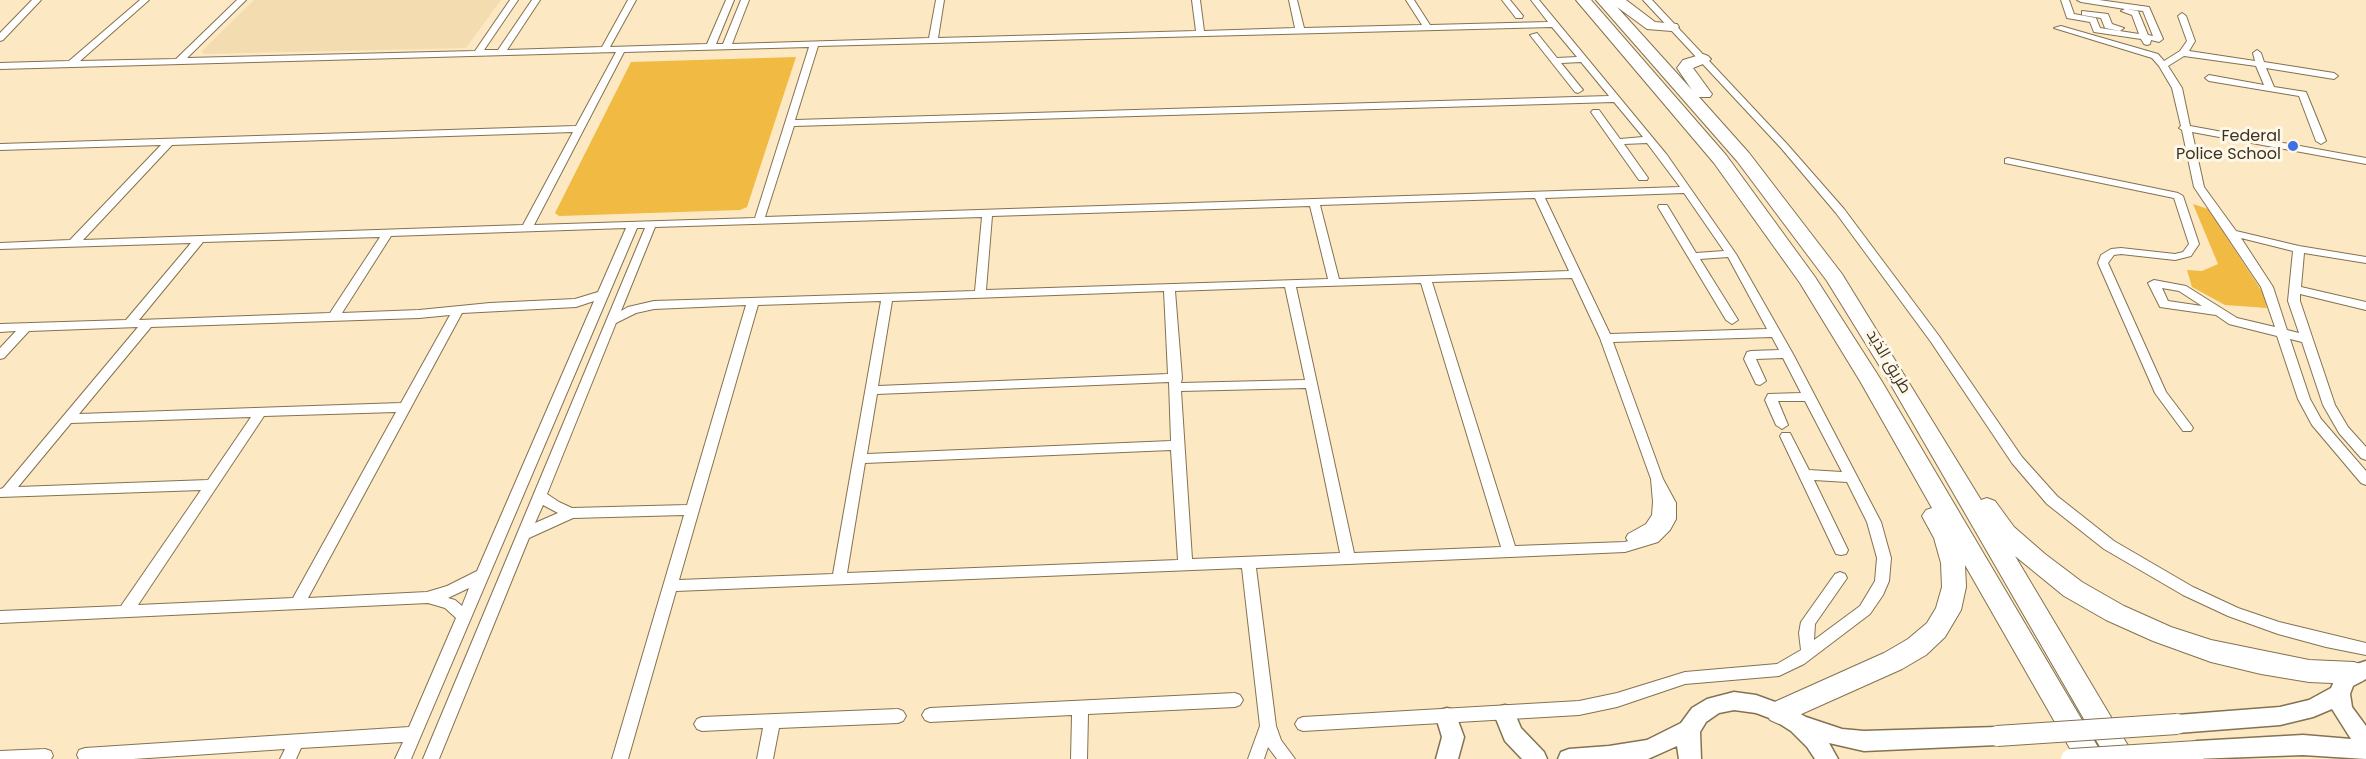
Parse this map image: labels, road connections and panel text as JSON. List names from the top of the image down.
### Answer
{
  "streets": {
    "highway": ["طريق الذيد"]
  },
  "places": ["Federal Police School"]
}
